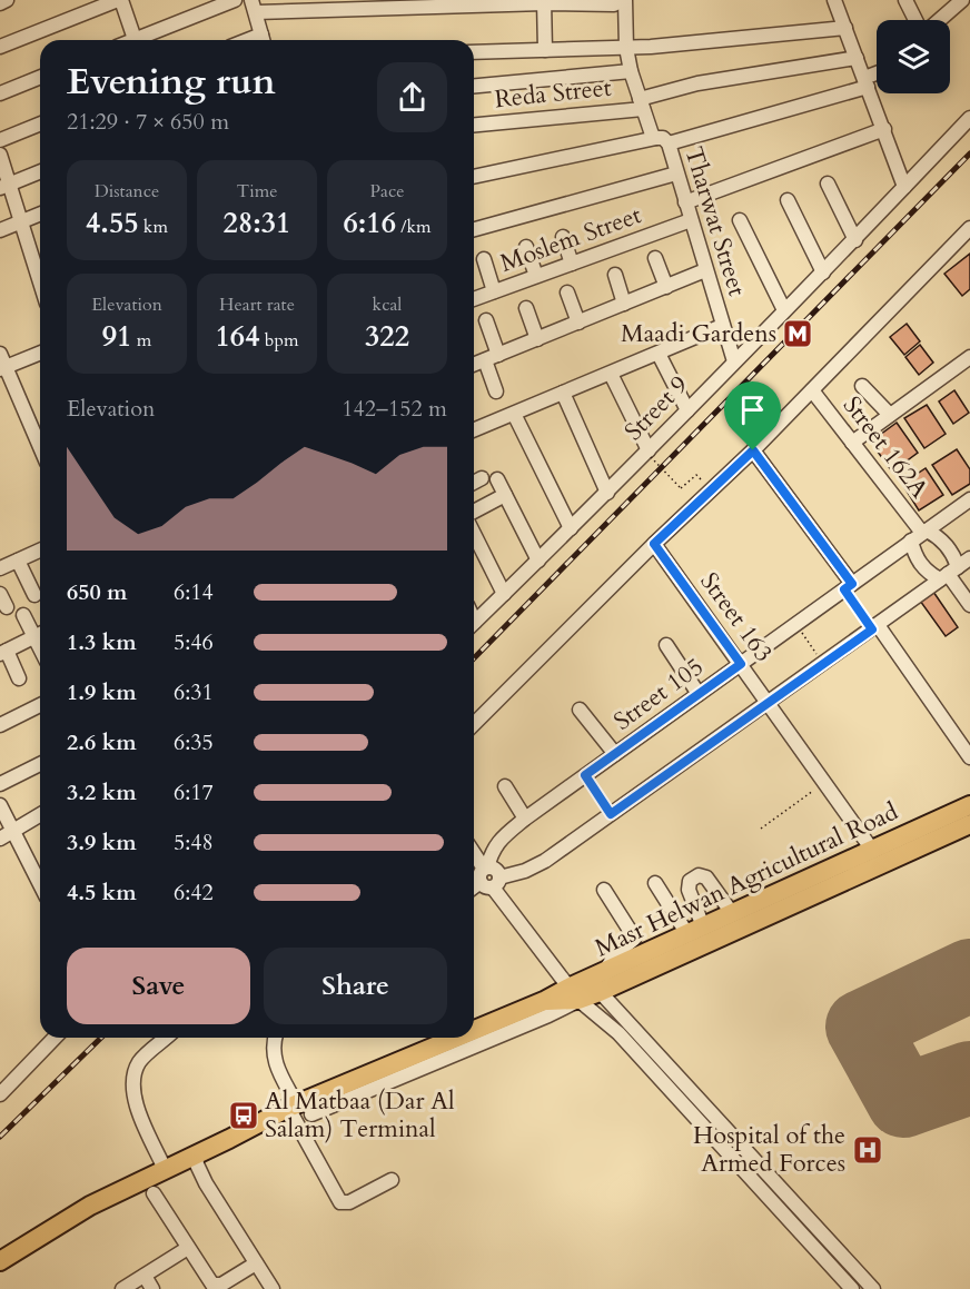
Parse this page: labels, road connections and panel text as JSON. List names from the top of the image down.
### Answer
{
  "streets": {
    "main road": ["Masr Helwan Agricultural Road"],
    "street": [
      "Reda Street",
      "Tharwat Street",
      "Moslem Street",
      "Street 9",
      "Street 162A",
      "Street 163",
      "Street 105"
    ]
  },
  "crossings": [
    ["Reda Street", "Tharwat Street"],
    ["Tharwat Street", "Moslem Street"],
    ["Tharwat Street", "Street 9"],
    ["Street 162A", "Street 105"],
    ["Street 163", "Street 105"],
    ["Street 163", "Masr Helwan Agricultural Road"]
  ],
  "places": {
    "metro station": ["Maadi Gardens"],
    "bus stop": ["Al Matbaa (Dar Al Salam) Terminal"],
    "hospital": ["Hospital of the Armed Forces"]
  },
  "page": {
    "heading": ["Evening run", "21:29 · 7 × 650 m"],
    "stats": [
      ["Distance", "4.55 km"],
      ["Time", "28:31"],
      ["Pace", "6:16 /km"],
      ["Elevation", "91 m"],
      ["Heart rate", "164 bpm"],
      ["kcal", "322"]
    ],
    "chart": ["Elevation", "142–152 m"],
    "list": [
      {
        "name": "650 m",
        "note": "6:14"
      },
      {
        "name": "1.3 km",
        "note": "5:46"
      },
      {
        "name": "1.9 km",
        "note": "6:31"
      },
      {
        "name": "2.6 km",
        "note": "6:35"
      },
      {
        "name": "3.2 km",
        "note": "6:17"
      },
      {
        "name": "3.9 km",
        "note": "5:48"
      },
      {
        "name": "4.5 km",
        "note": "6:42"
      }
    ],
    "buttons": ["Save", "Share"]
  }
}
